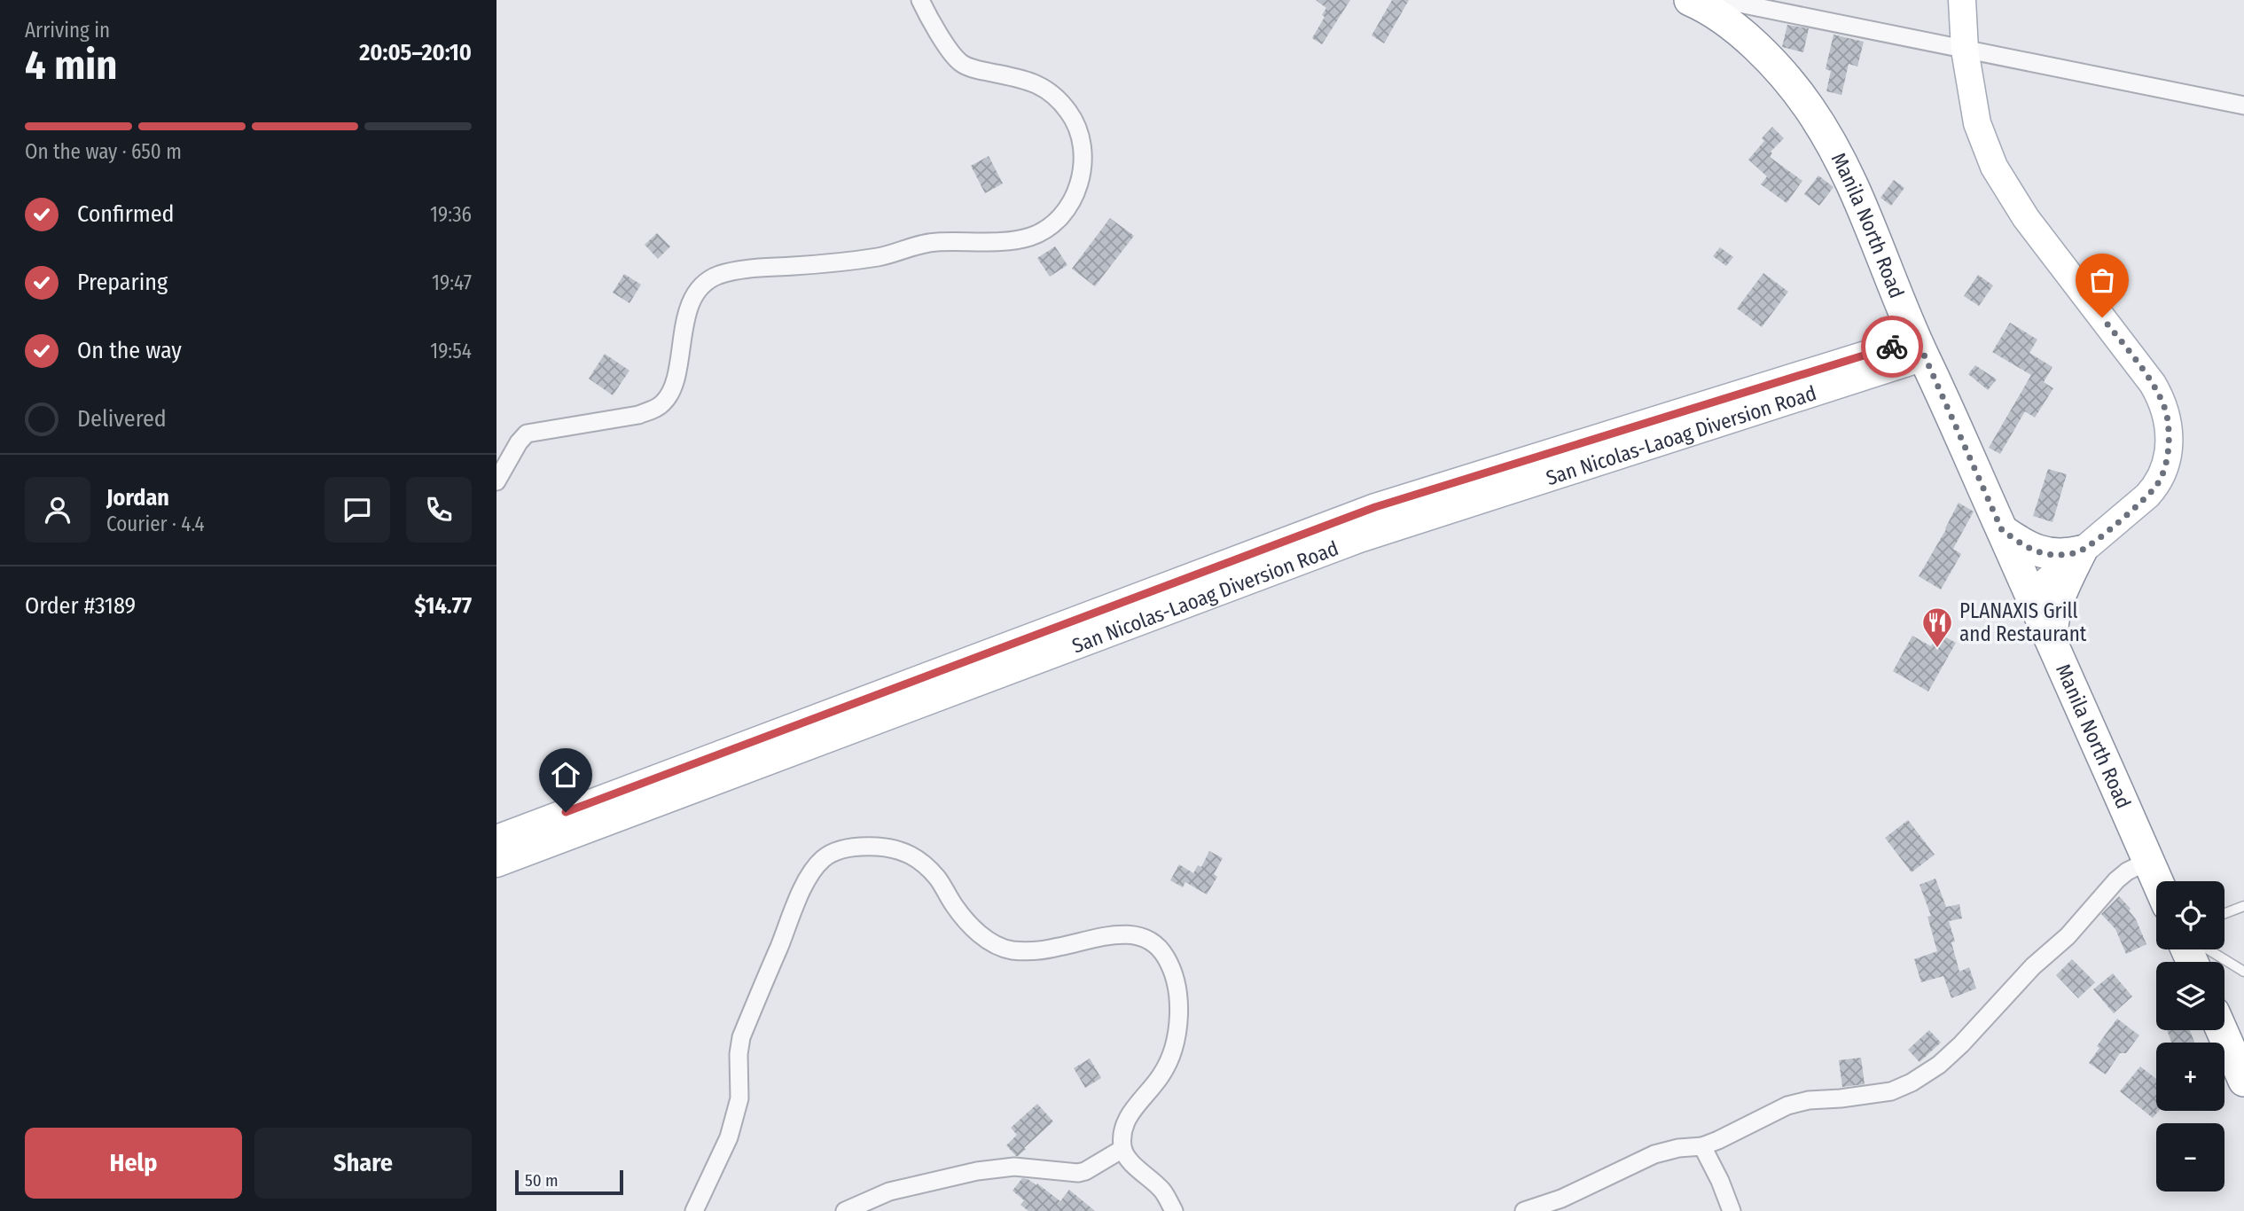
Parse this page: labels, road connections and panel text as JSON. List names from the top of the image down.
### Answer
{
  "streets": {
    "highway": ["Manila North Road"],
    "main road": ["San Nicolas-Laoag Diversion Road"]
  },
  "crossings": [
    ["Manila North Road", "San Nicolas-Laoag Diversion Road"]
  ],
  "places": {
    "restaurant": ["PLANAXIS Grill and Restaurant"]
  },
  "scale_bar": "50 m",
  "page": {
    "heading": ["4 min", "Arriving in", "20:05–20:10"],
    "panel": [
      "Jordan",
      "Courier · 4.4",
      "Order #3189",
      "$14.77"
    ],
    "bar": "On the way · 650 m",
    "list": [
      ["Confirmed", "19:36"],
      ["Preparing", "19:47"],
      ["On the way", "19:54"],
      "Delivered"
    ],
    "map_buttons": ["+", "−"],
    "buttons": ["Help", "Share"],
    "scale": "50 m"
  }
}
